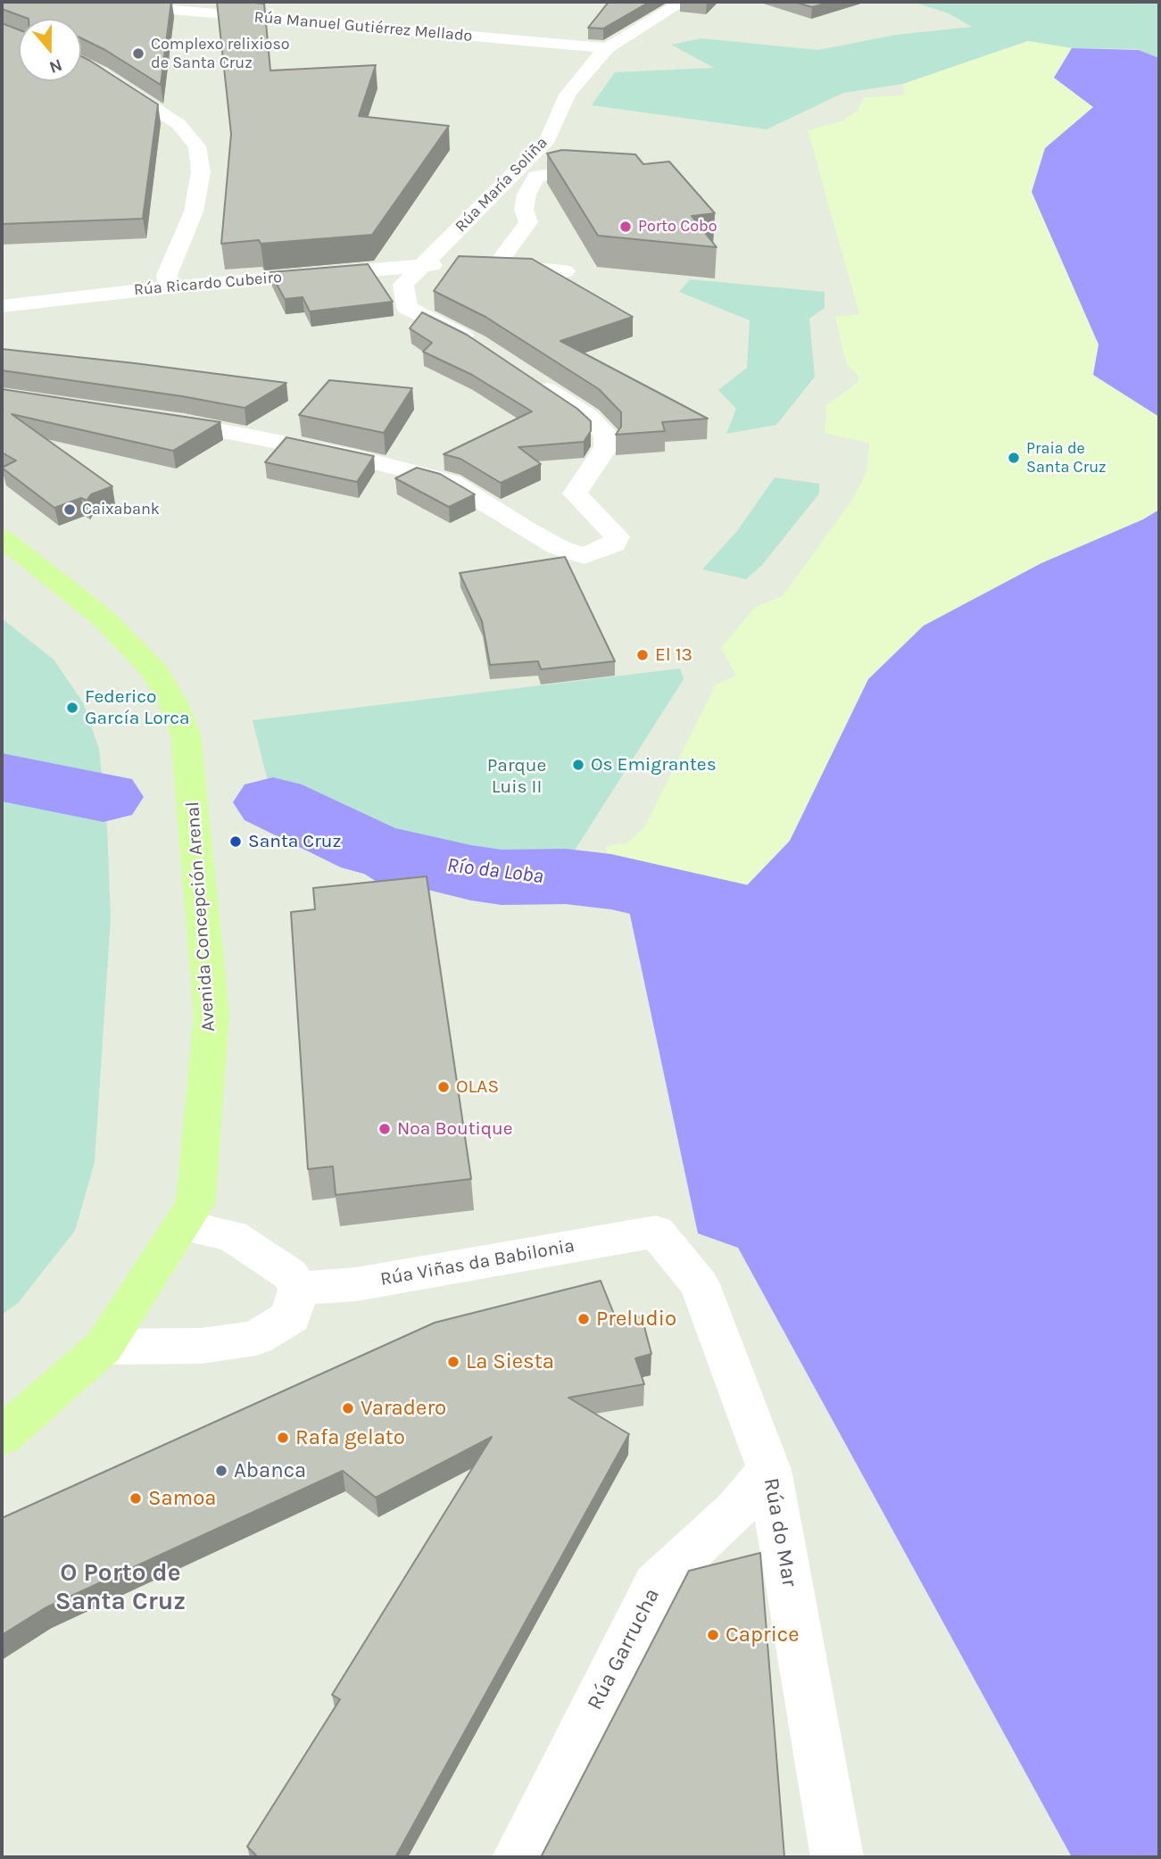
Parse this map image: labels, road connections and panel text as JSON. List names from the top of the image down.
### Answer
{
  "streets": {
    "main road": ["Avenida Concepción Arenal"],
    "street": [
      "Rúa Manuel Gutiérrez Mellado",
      "Rúa María Soliña",
      "Rúa Ricardo Cubeiro",
      "Rúa Viñas da Babilonia",
      "Rúa do Mar",
      "Rúa Garrucha"
    ]
  },
  "crossings": [
    ["Rúa Manuel Gutiérrez Mellado", "Rúa María Soliña"],
    ["Rúa María Soliña", "Rúa Ricardo Cubeiro"],
    ["Rúa Viñas da Babilonia", "Rúa do Mar"],
    ["Rúa do Mar", "Rúa Garrucha"]
  ],
  "districts": ["O Porto de Santa Cruz"],
  "water": ["Río da Loba"],
  "parks": ["Parque Luis II"],
  "places": [
    "Complexo relixioso de Santa Cruz",
    "Porto Cobo",
    "Praia de Santa Cruz",
    "Caixabank",
    "El 13",
    "Federico García Lorca",
    "Os Emigrantes",
    "Santa Cruz",
    "OLAS",
    "Noa Boutique",
    "Preludio",
    "La Siesta",
    "Varadero",
    "Rafa gelato",
    "Abanca",
    "Samoa",
    "Caprice"
  ],
  "north": "bottom"
}
